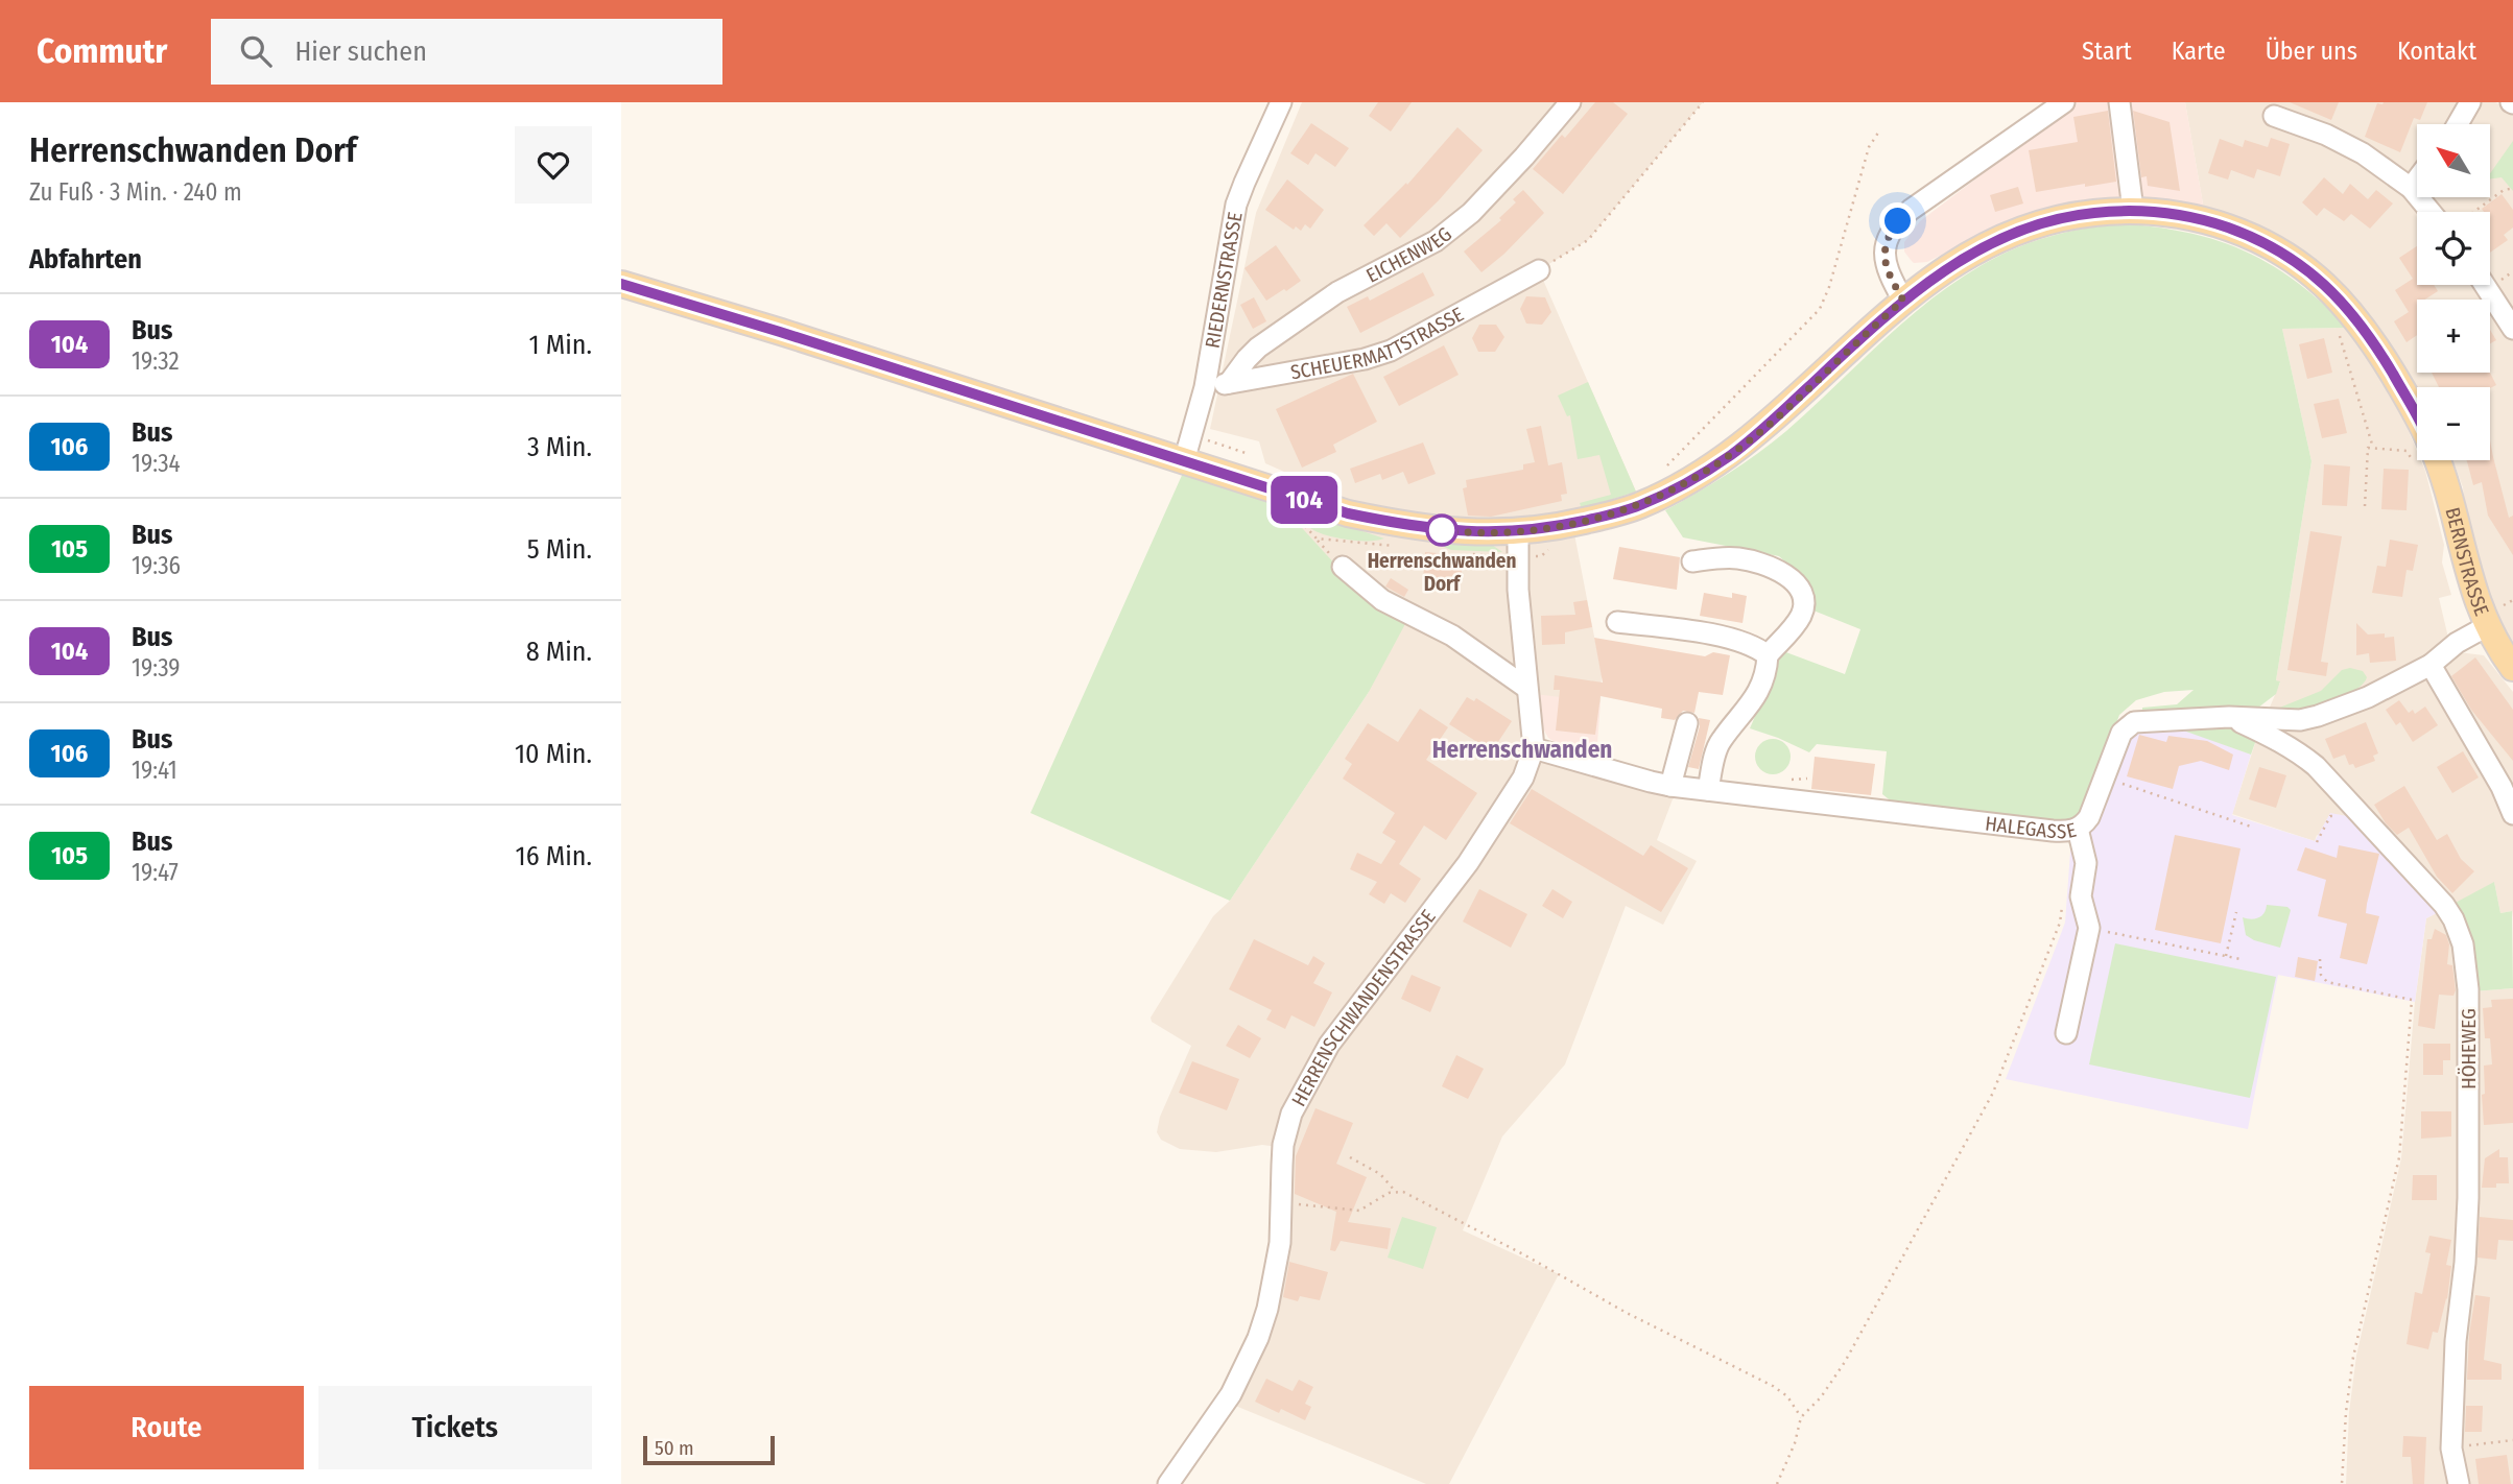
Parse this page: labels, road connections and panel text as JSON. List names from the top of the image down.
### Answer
{
  "streets": {
    "main road": ["BERNSTRASSE"],
    "street": [
      "EICHENWEG",
      "RIEDERNSTRASSE",
      "SCHEUERMATTSTRASSE",
      "HALEGASSE",
      "HERRENSCHWANDENSTRASSE",
      "HÖHEWEG"
    ]
  },
  "crossings": [
    ["EICHENWEG", "SCHEUERMATTSTRASSE"],
    ["RIEDERNSTRASSE", "SCHEUERMATTSTRASSE"],
    ["RIEDERNSTRASSE", "BERNSTRASSE"],
    ["BERNSTRASSE", "HALEGASSE"],
    ["BERNSTRASSE", "HERRENSCHWANDENSTRASSE"],
    ["HALEGASSE", "HERRENSCHWANDENSTRASSE"],
    ["HALEGASSE", "HÖHEWEG"]
  ],
  "districts": ["Herrenschwanden"],
  "places": ["Herrenschwanden Dorf"],
  "lines": ["bus line 104"],
  "scale_bar": "50 m",
  "north": "top left",
  "page": {
    "header": "Commutr",
    "search": "Hier suchen",
    "nav": [
      "Start",
      "Karte",
      "Über uns",
      "Kontakt"
    ],
    "heading": [
      ["Herrenschwanden Dorf", "Zu Fuß · 3 Min. · 240 m"],
      "Abfahrten"
    ],
    "on_map": "104",
    "map_buttons": ["+", "−"],
    "list": [
      {
        "mark": "104",
        "name": "Bus",
        "note": "19:32",
        "value": "1 Min."
      },
      {
        "mark": "106",
        "name": "Bus",
        "note": "19:34",
        "value": "3 Min."
      },
      {
        "mark": "105",
        "name": "Bus",
        "note": "19:36",
        "value": "5 Min."
      },
      {
        "mark": "104",
        "name": "Bus",
        "note": "19:39",
        "value": "8 Min."
      },
      {
        "mark": "106",
        "name": "Bus",
        "note": "19:41",
        "value": "10 Min."
      },
      {
        "mark": "105",
        "name": "Bus",
        "note": "19:47",
        "value": "16 Min."
      }
    ],
    "buttons": ["Route", "Tickets"],
    "scale": "50 m"
  }
}
